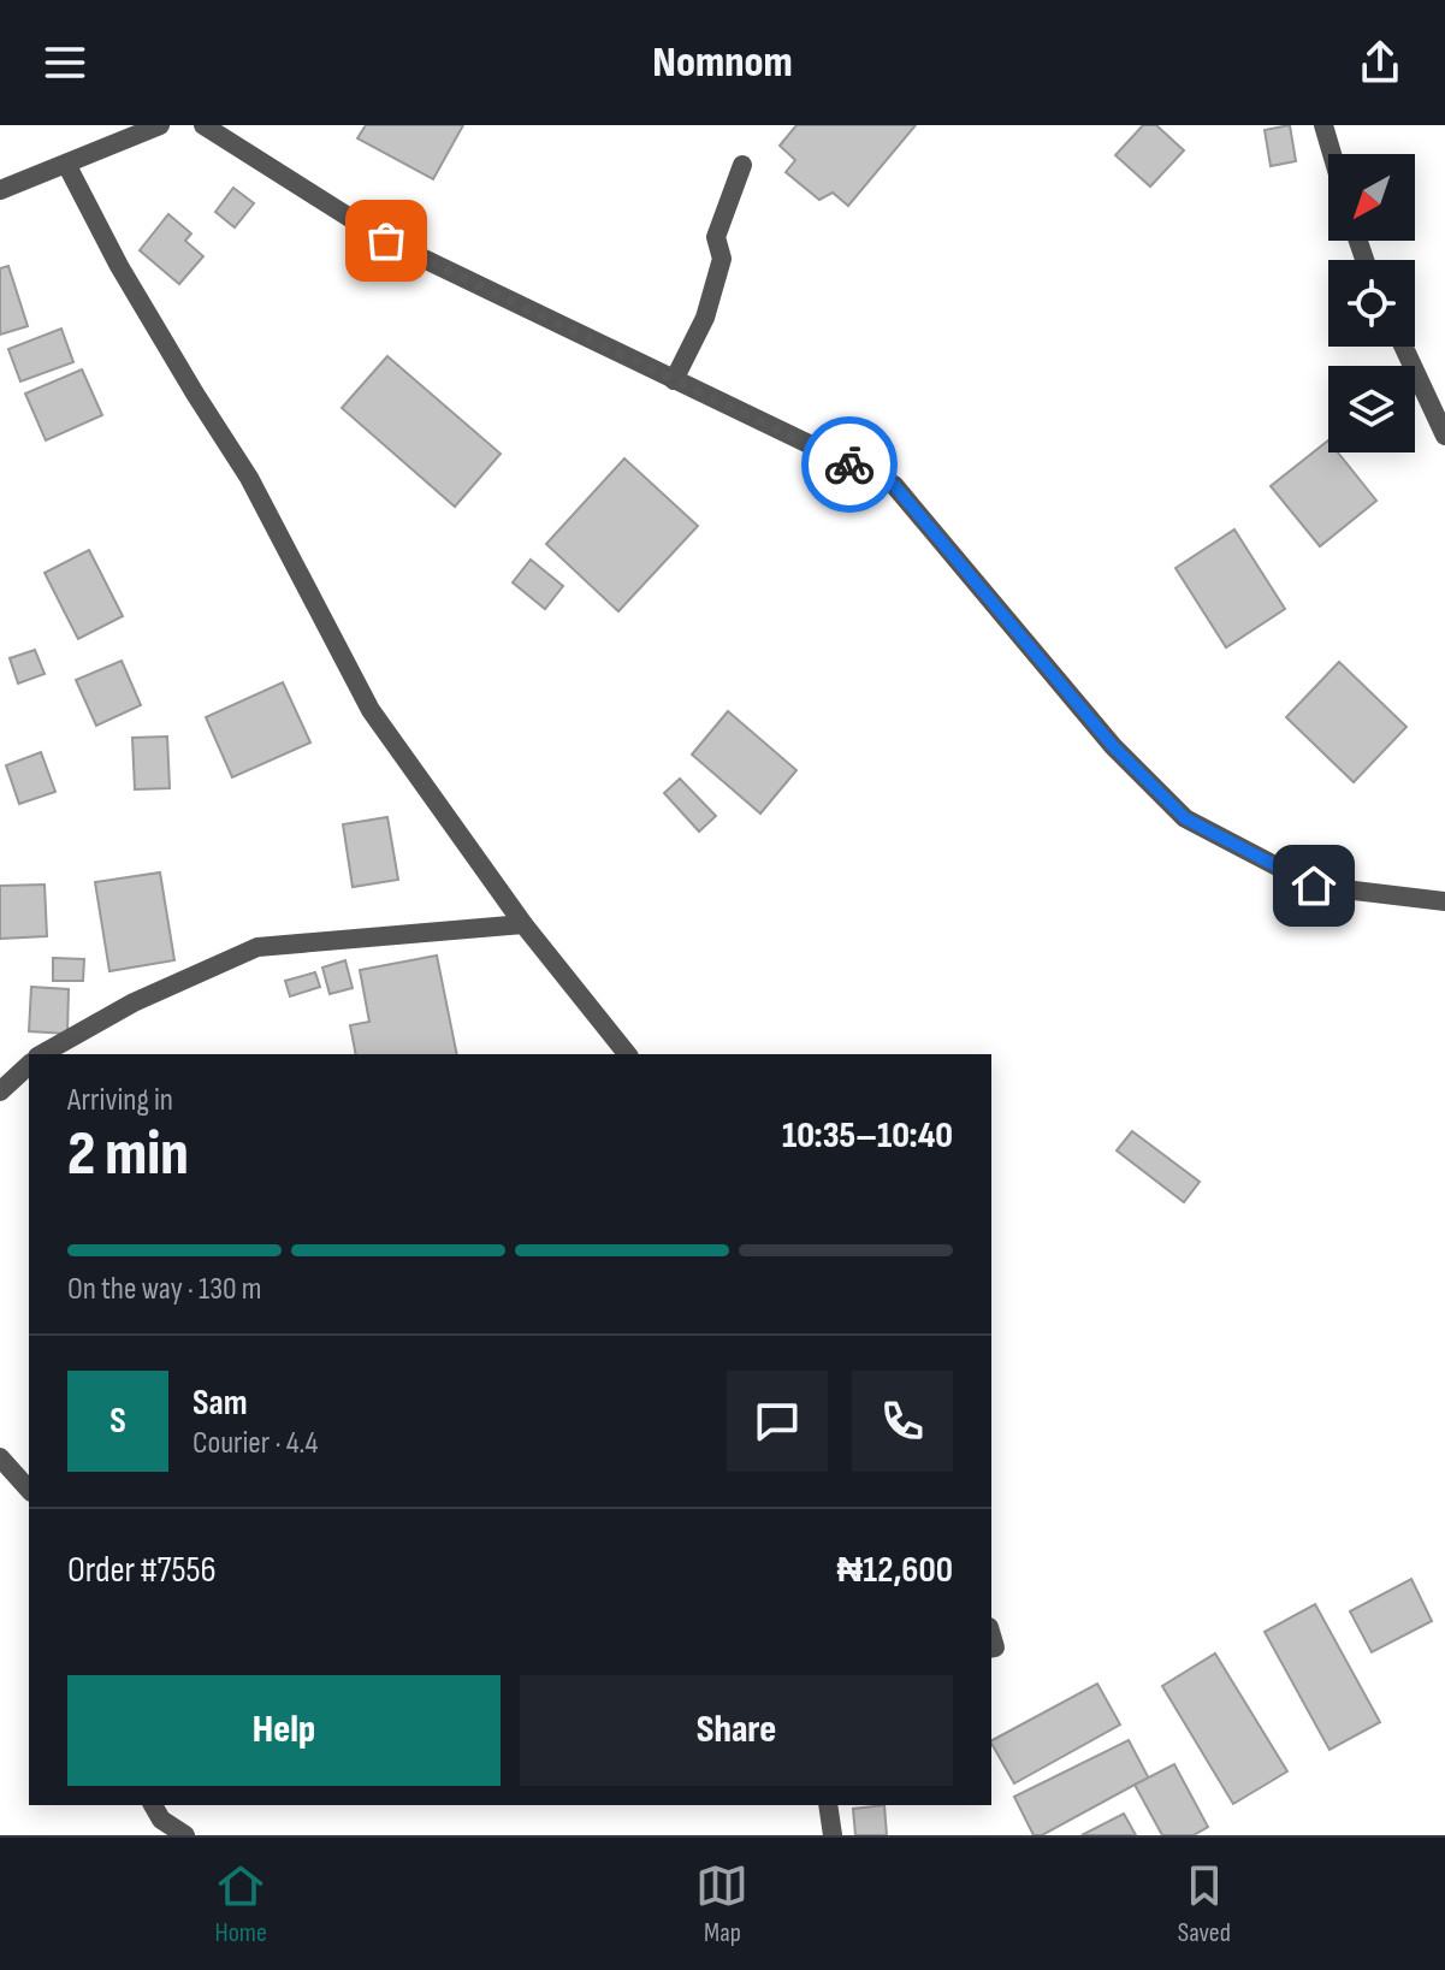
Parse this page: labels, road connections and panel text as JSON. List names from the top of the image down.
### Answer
{
  "north": "bottom left",
  "page": {
    "header": "Nomnom",
    "heading": ["2 min", "Arriving in", "10:35–10:40"],
    "panel": [
      "Sam",
      "Courier · 4.4",
      "Order #7556",
      "₦12,600"
    ],
    "bar": "On the way · 130 m",
    "round": "S",
    "buttons": ["Help", "Share"],
    "tabs": ["Home", "Map", "Saved"]
  }
}
